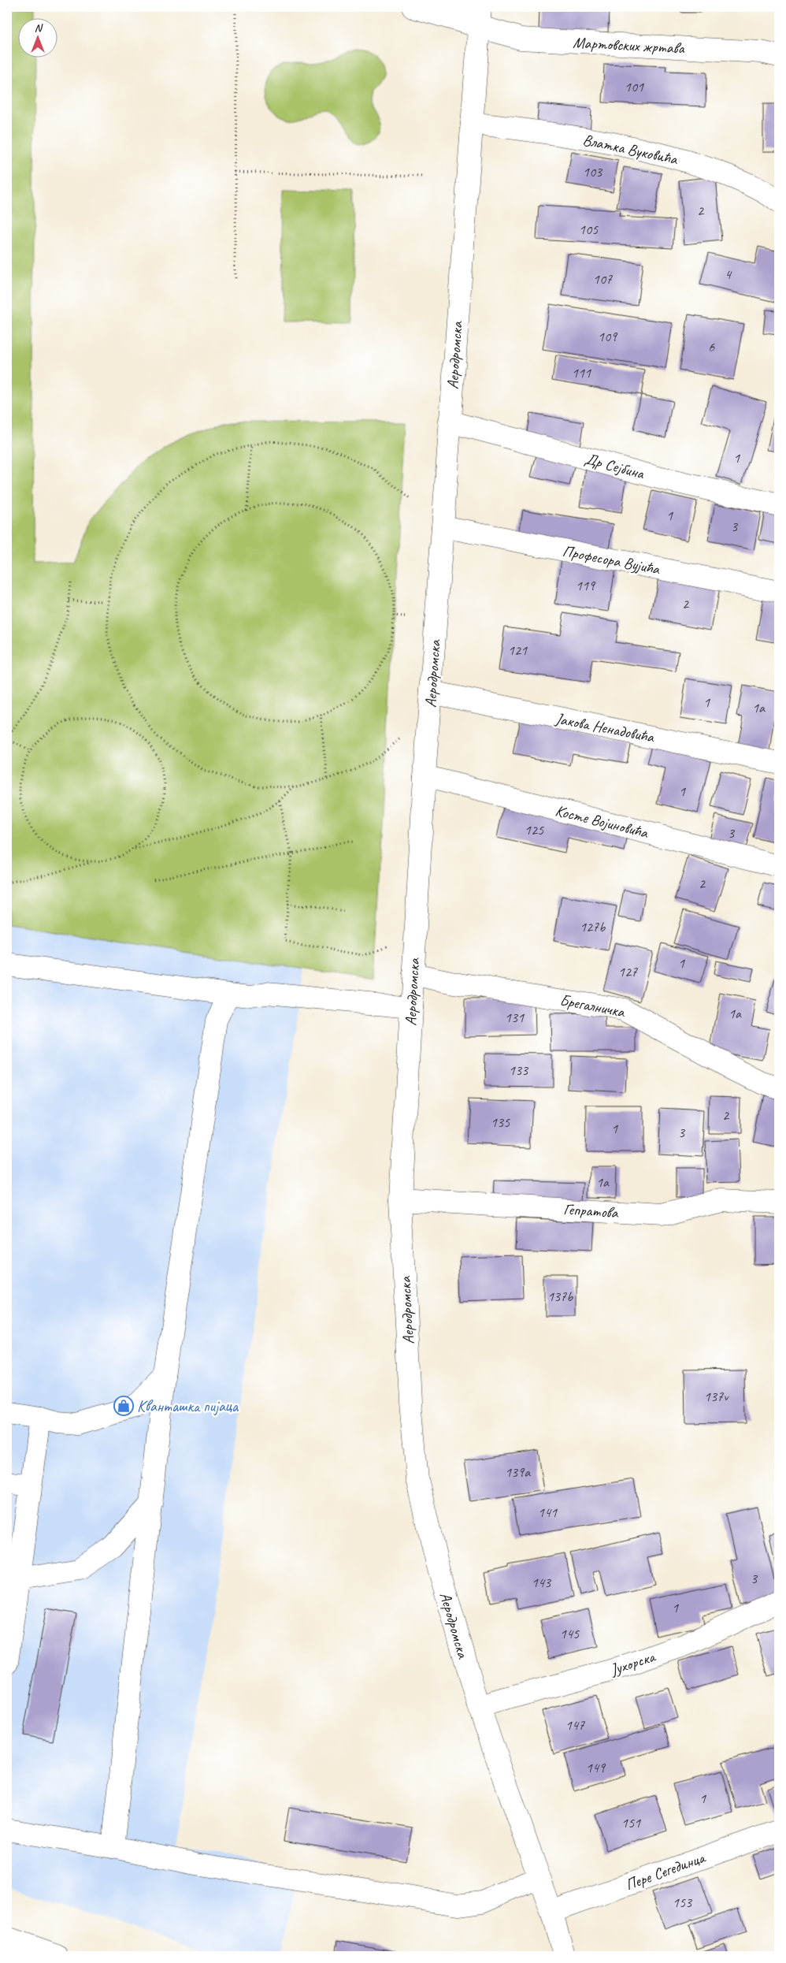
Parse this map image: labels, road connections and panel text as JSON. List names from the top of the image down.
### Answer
{
  "streets": {
    "street": [
      "Мартовских жртава",
      "Влатка Вуковића",
      "Аеродромска",
      "Др Сејбина",
      "Професора Вујића",
      "Јакова Ненадовића",
      "Косте Војиновића",
      "Брегалничка",
      "Гепратова",
      "Јухорска",
      "Пере Сегединца"
    ]
  },
  "crossings": [
    ["Мартовских жртава", "Аеродромска"],
    ["Влатка Вуковића", "Аеродромска"],
    ["Аеродромска", "Др Сејбина"],
    ["Аеродромска", "Професора Вујића"],
    ["Аеродромска", "Јакова Ненадовића"],
    ["Аеродромска", "Косте Војиновића"],
    ["Аеродромска", "Брегалничка"],
    ["Аеродромска", "Гепратова"],
    ["Аеродромска", "Јухорска"],
    ["Аеродромска", "Пере Сегединца"]
  ],
  "places": {
    "shop": ["Кванташка пијаца"]
  },
  "house_numbers": [
    "101",
    "103",
    "2",
    "105",
    "4",
    "107",
    "109",
    "6",
    "111",
    "1",
    "1",
    "3",
    "119",
    "2",
    "121",
    "1",
    "1a",
    "1",
    "125",
    "3",
    "2",
    "127b",
    "1",
    "127",
    "1a",
    "131",
    "133",
    "2",
    "135",
    "1",
    "3",
    "1a",
    "137b",
    "137v",
    "139a",
    "141",
    "3",
    "143",
    "1",
    "145",
    "147",
    "149",
    "1",
    "151",
    "153"
  ],
  "north": "top"
}
